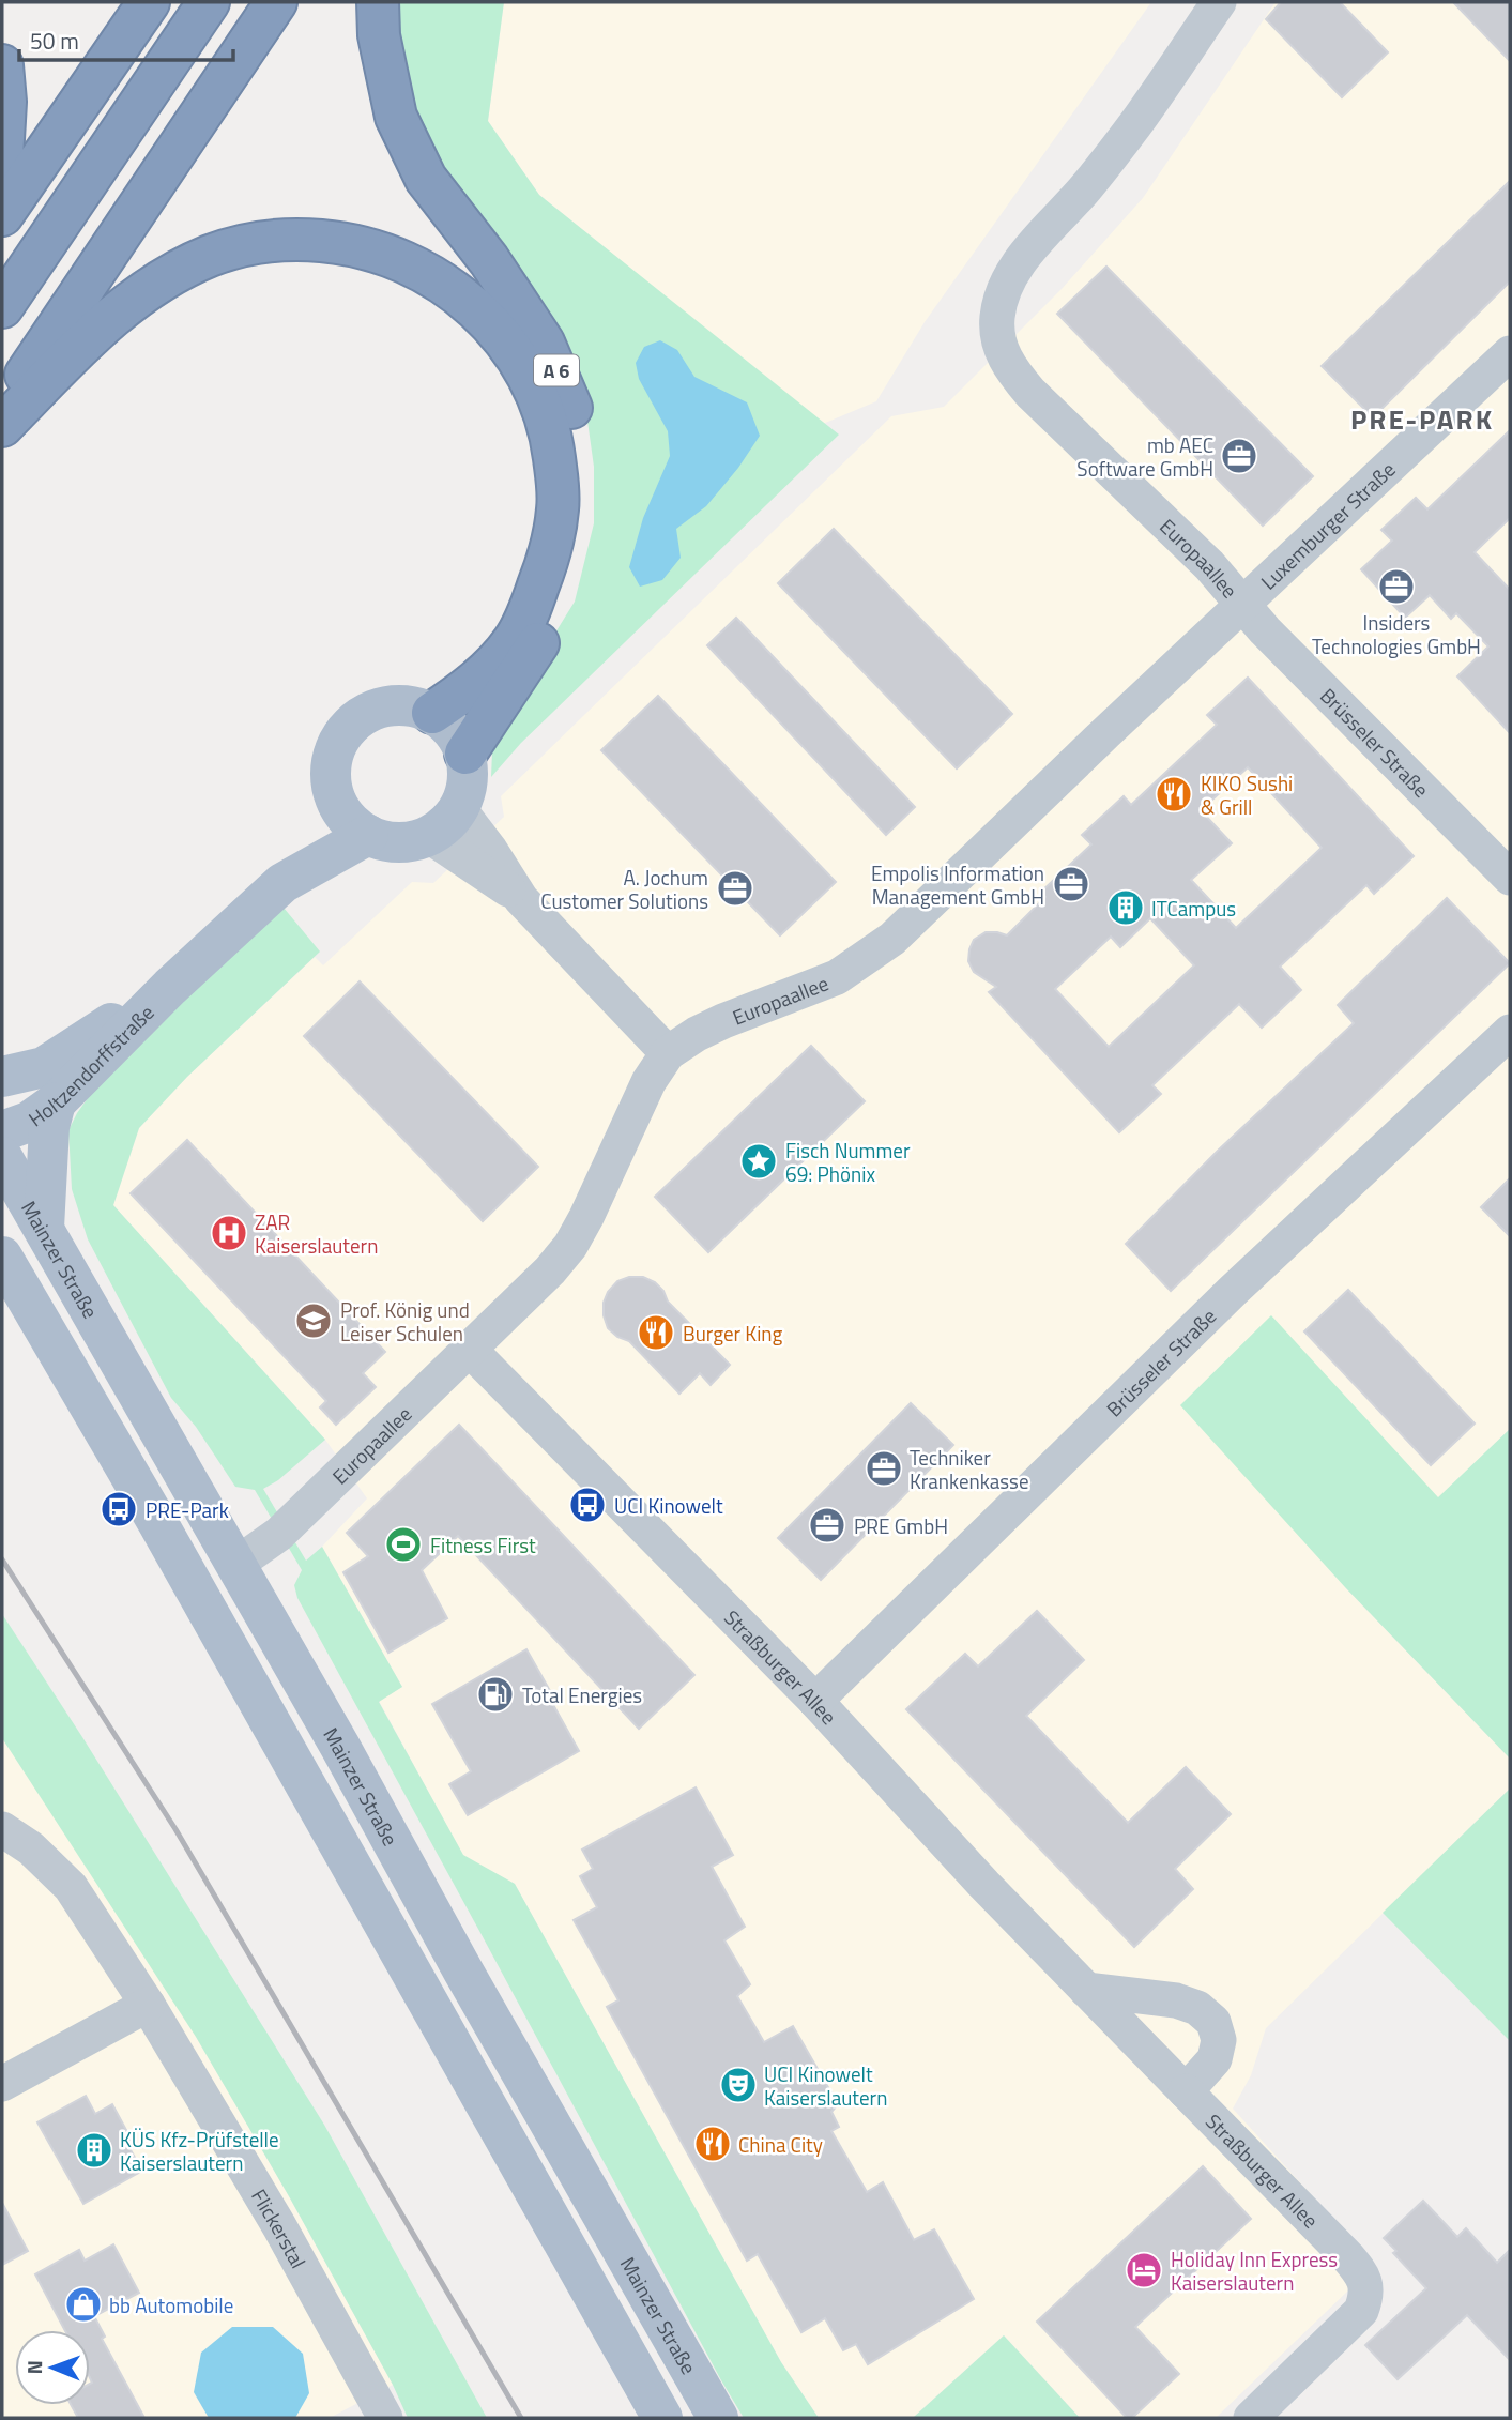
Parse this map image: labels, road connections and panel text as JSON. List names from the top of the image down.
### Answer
{
  "streets": {
    "highway": ["A 6"],
    "main road": ["Holtzendorffstraße", "Mainzer Straße"],
    "street": [
      "Luxemburger Straße",
      "Europaallee",
      "Brüsseler Straße",
      "Straßburger Allee",
      "Flickerstal"
    ]
  },
  "crossings": [
    ["A 6", "Holtzendorffstraße"],
    ["Luxemburger Straße", "Europaallee"],
    ["Luxemburger Straße", "Brüsseler Straße"],
    ["Europaallee", "Brüsseler Straße"],
    ["Europaallee", "Mainzer Straße"],
    ["Europaallee", "Straßburger Allee"],
    ["Brüsseler Straße", "Straßburger Allee"]
  ],
  "districts": ["PRE-PARK"],
  "places": {
    "office": [
      "mb AEC Software GmbH",
      "Insiders Technologies GmbH",
      "Empolis Information Management GmbH",
      "A. Jochum Customer Solutions",
      "Techniker Krankenkasse",
      "PRE GmbH"
    ],
    "restaurant": ["KIKO Sushi & Grill", "Burger King", "China City"],
    "building": ["ITCampus", "KÜS Kfz-Prüfstelle Kaiserslautern"],
    "place": ["Fisch Nummer 69: Phönix"],
    "hospital": ["ZAR Kaiserslautern"],
    "school or university": ["Prof. König und Leiser Schulen"],
    "bus stop": ["UCI Kinowelt", "PRE-Park"],
    "sports": ["Fitness First"],
    "fuel station": ["Total Energies"],
    "theatre": ["UCI Kinowelt Kaiserslautern"],
    "hotel": ["Holiday Inn Express Kaiserslautern"],
    "shop": ["bb Automobile"]
  },
  "scale_bar": "50 m",
  "north": "left"
}
